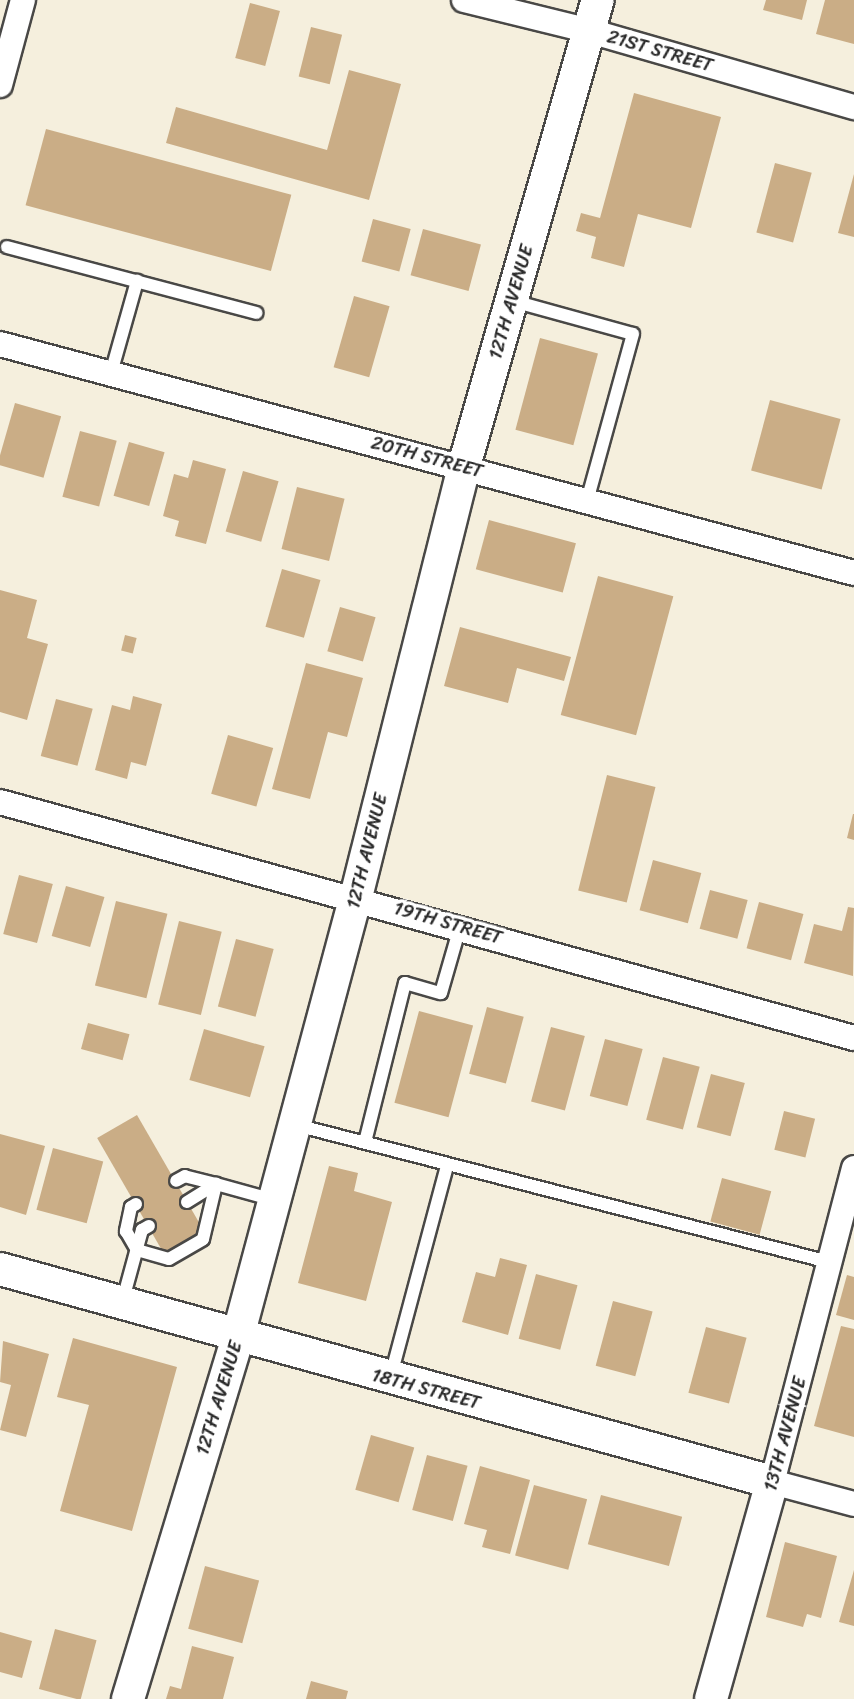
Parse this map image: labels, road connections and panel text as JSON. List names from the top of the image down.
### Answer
{
  "streets": {
    "street": [
      "21ST STREET",
      "12TH AVENUE",
      "20TH STREET",
      "19TH STREET",
      "18TH STREET",
      "13TH AVENUE"
    ]
  },
  "crossings": [
    ["21ST STREET", "12TH AVENUE"],
    ["12TH AVENUE", "20TH STREET"],
    ["12TH AVENUE", "19TH STREET"],
    ["12TH AVENUE", "18TH STREET"],
    ["18TH STREET", "13TH AVENUE"]
  ]
}
